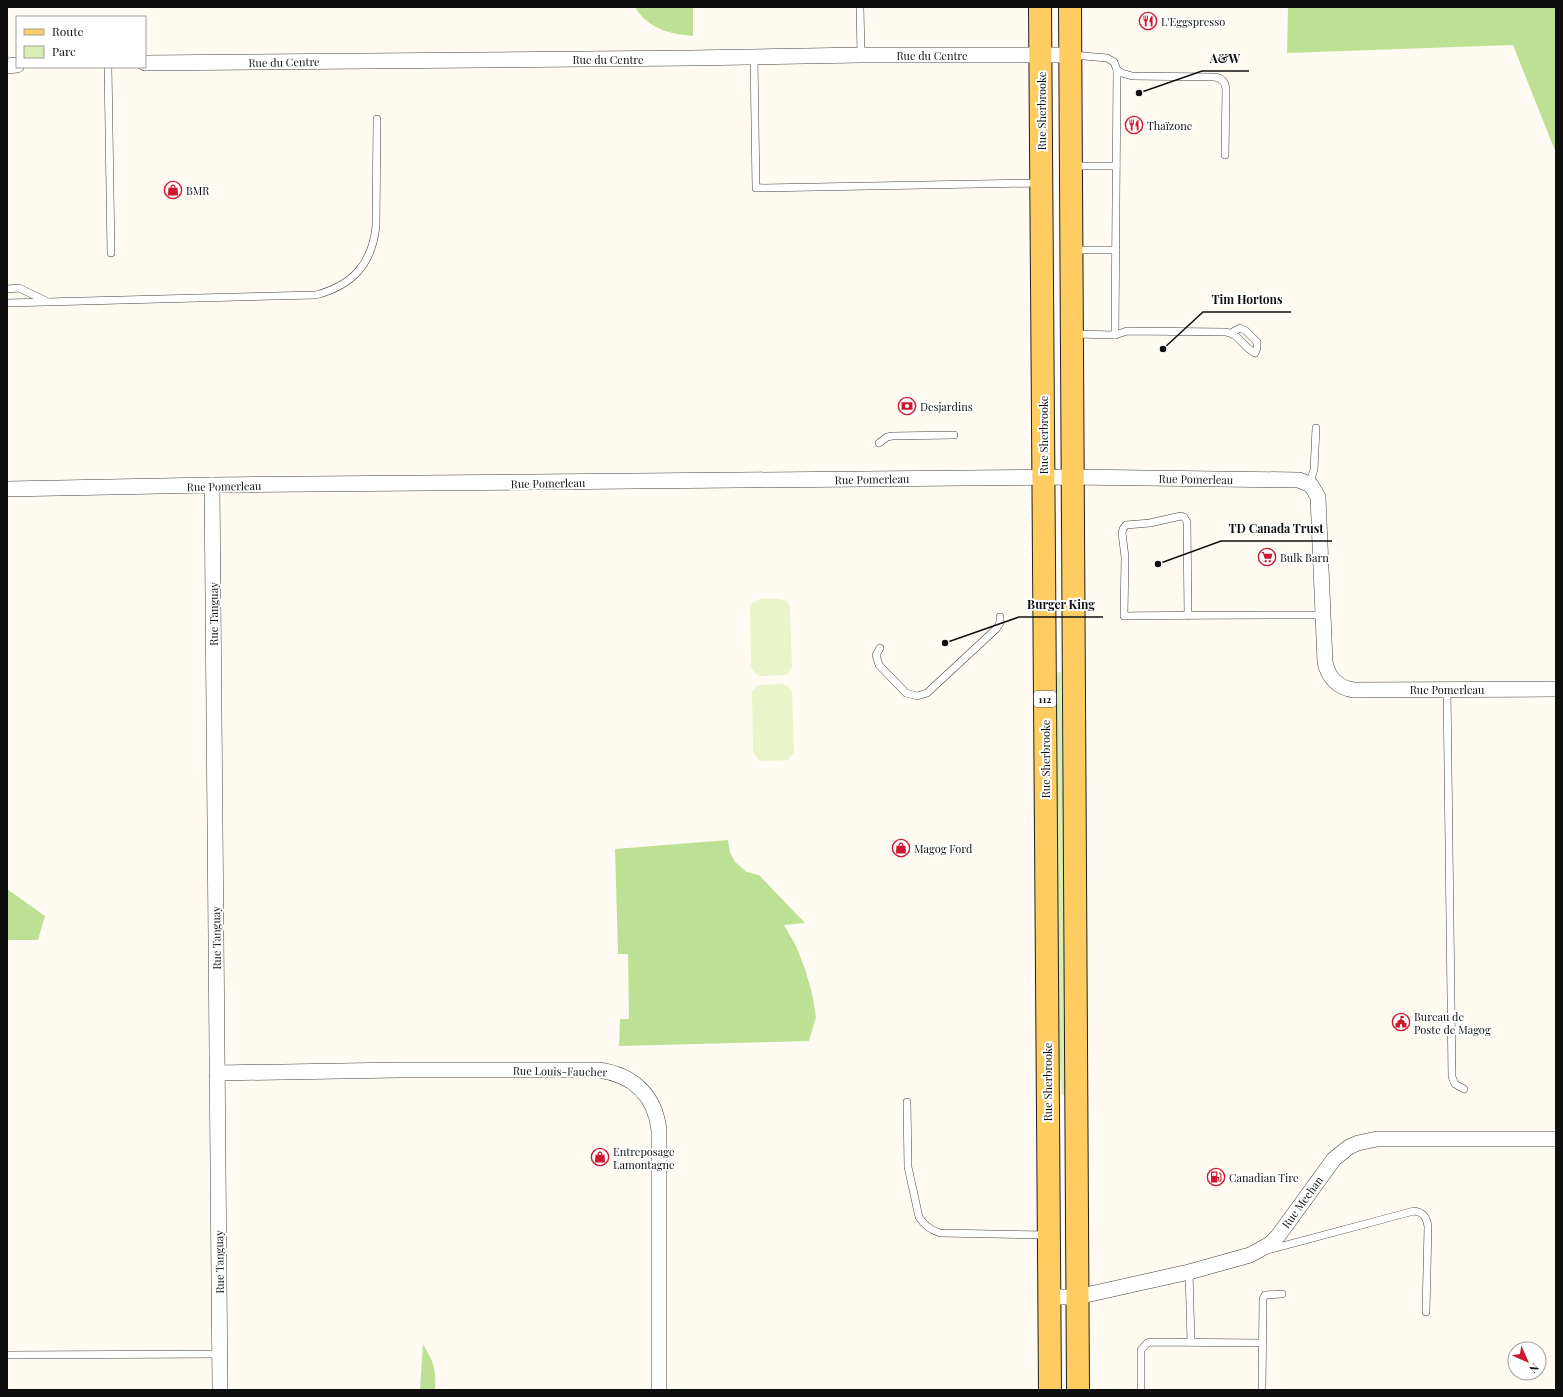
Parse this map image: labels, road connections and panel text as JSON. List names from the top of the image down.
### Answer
{
  "streets": {
    "main road": ["Rue Sherbrooke", "112"],
    "street": [
      "Rue du Centre",
      "Rue Pomerleau",
      "Rue Tanguay",
      "Rue Louis-Faucher",
      "Rue Meehan"
    ]
  },
  "crossings": [
    ["Rue du Centre", "Rue Sherbrooke"],
    ["Rue Sherbrooke", "Rue Pomerleau"],
    ["Rue Sherbrooke", "Rue Meehan"],
    ["Rue Pomerleau", "Rue Tanguay"],
    ["Rue Tanguay", "Rue Louis-Faucher"]
  ],
  "places": {
    "restaurant": ["L'Eggspresso", "Thaïzone"],
    "other": [
      "A&W",
      "Tim Hortons",
      "TD Canada Trust",
      "Burger King"
    ],
    "shop": ["BMR", "Magog Ford", "Entreposage Lamontagne"],
    "bank": ["Desjardins"],
    "supermarket": ["Bulk Barn"],
    "public building": ["Bureau de Poste de Magog"],
    "fuel station": ["Canadian Tire"]
  },
  "legend": ["Route", "Parc"],
  "north": "bottom right"
}
